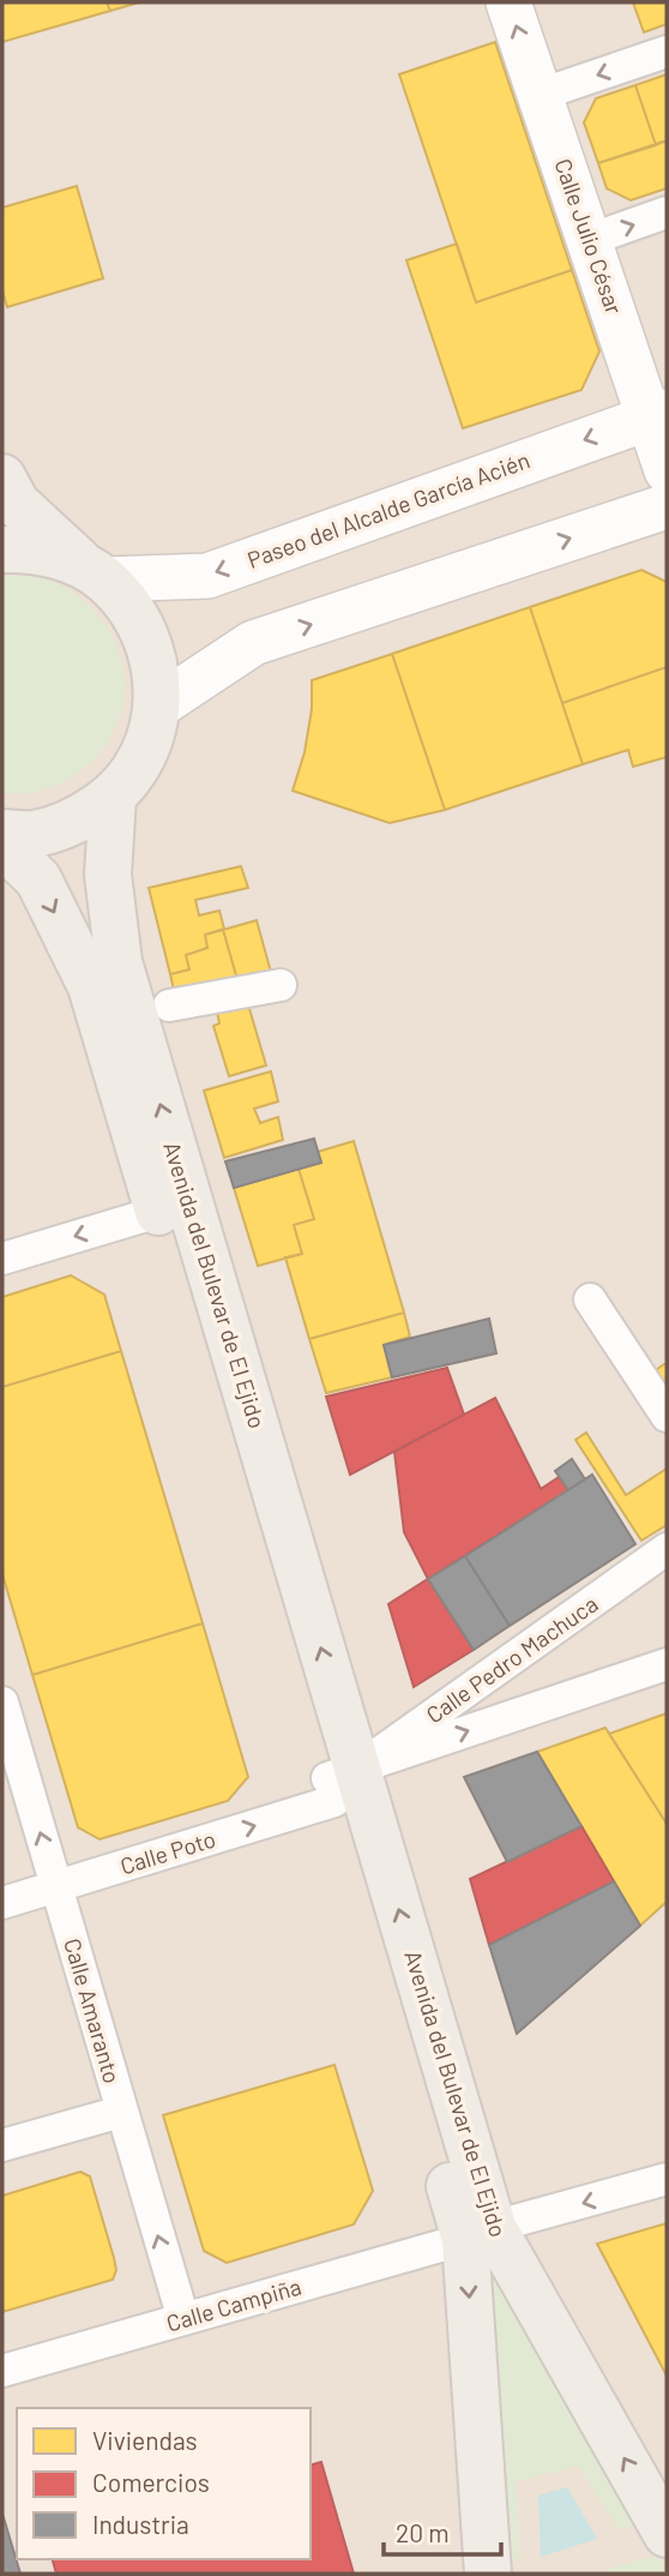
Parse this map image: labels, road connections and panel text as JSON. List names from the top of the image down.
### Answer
{
  "streets": {
    "main road": ["Calle Julio César", "Paseo del Alcalde García Acién", "Avenida del Bulevar de El Ejido"],
    "street": [
      "Calle Pedro Machuca",
      "Calle Poto",
      "Calle Amaranto",
      "Calle Campiña"
    ]
  },
  "crossings": [
    ["Calle Julio César", "Paseo del Alcalde García Acién"],
    ["Avenida del Bulevar de El Ejido", "Calle Pedro Machuca"],
    ["Avenida del Bulevar de El Ejido", "Calle Poto"],
    ["Avenida del Bulevar de El Ejido", "Calle Campiña"],
    ["Calle Pedro Machuca", "Calle Poto"],
    ["Calle Poto", "Calle Amaranto"],
    ["Calle Amaranto", "Calle Campiña"]
  ],
  "one_way": ["Calle Poto", "Calle Amaranto"],
  "legend": ["Viviendas", "Comercios", "Industria"],
  "scale_bar": "20 m"
}
